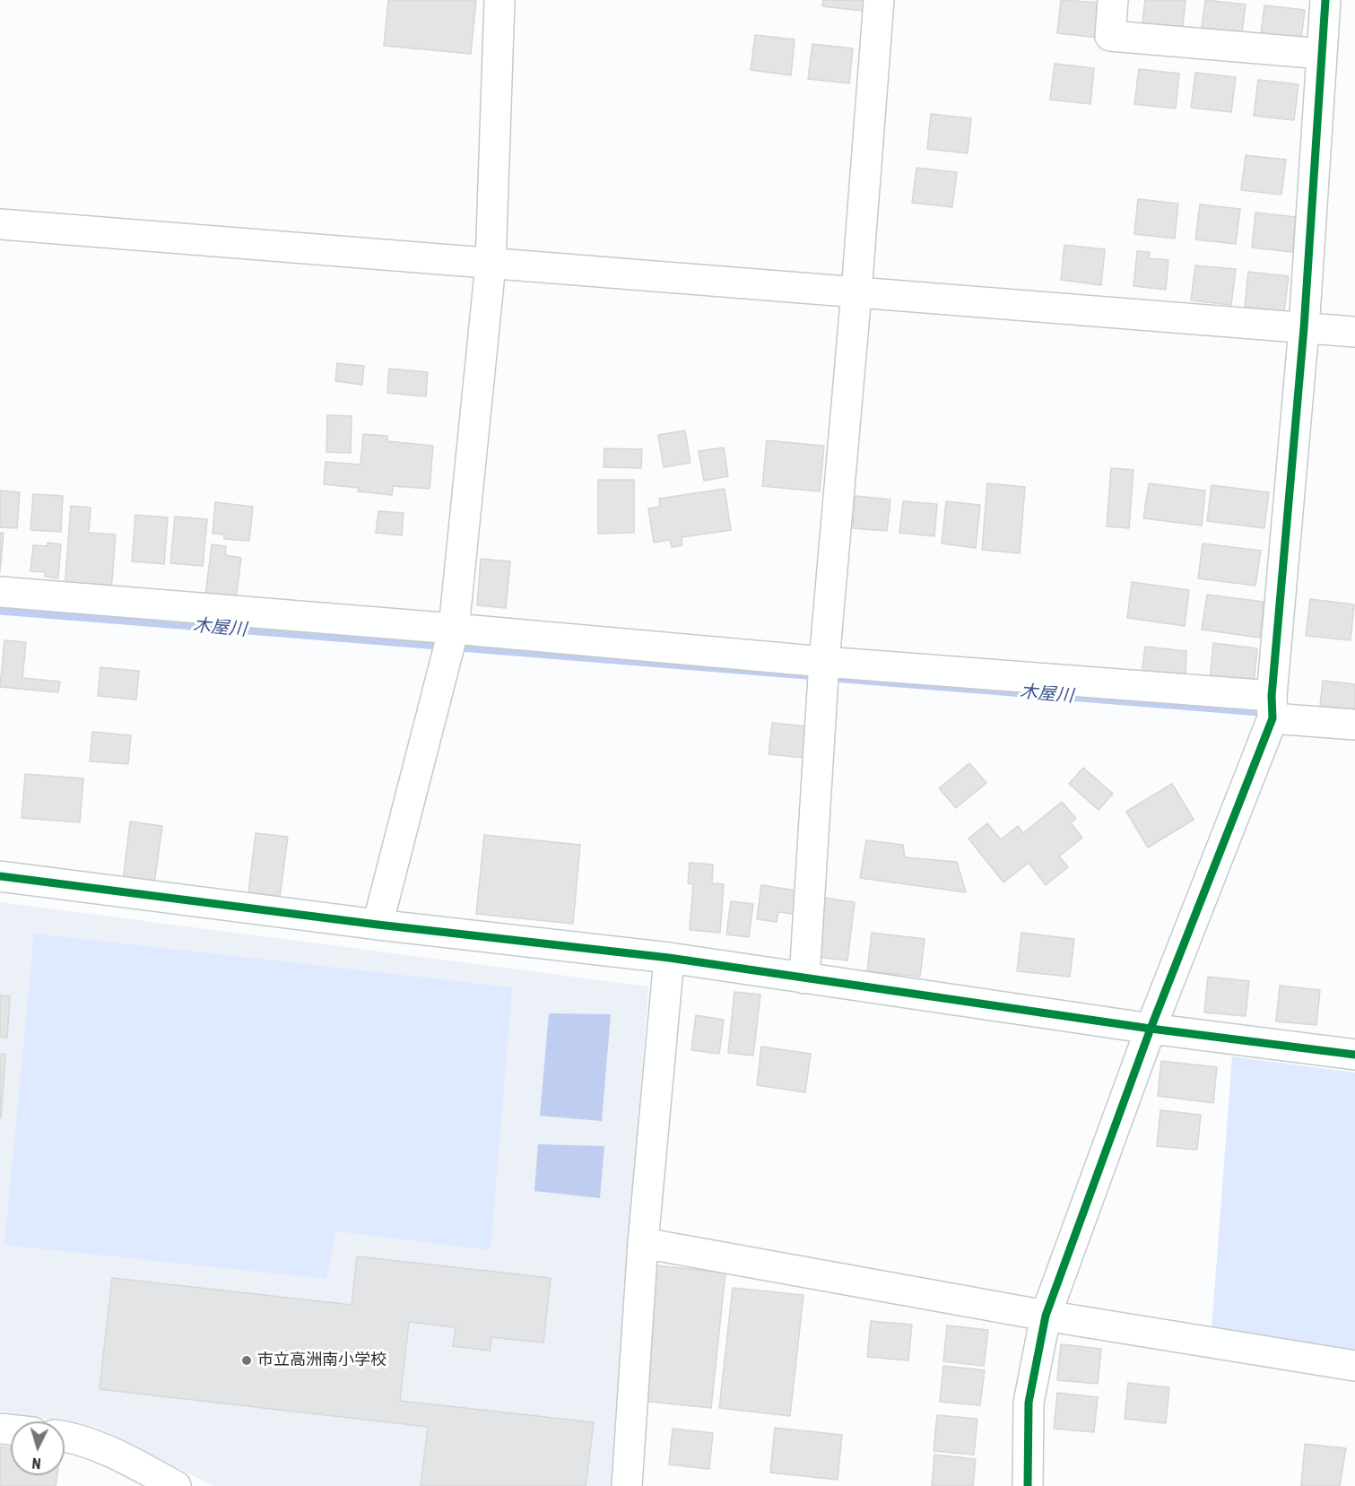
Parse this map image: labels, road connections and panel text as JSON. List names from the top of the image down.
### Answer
{
  "water": ["木屋川"],
  "places": ["市立高洲南小学校"],
  "north": "bottom"
}
